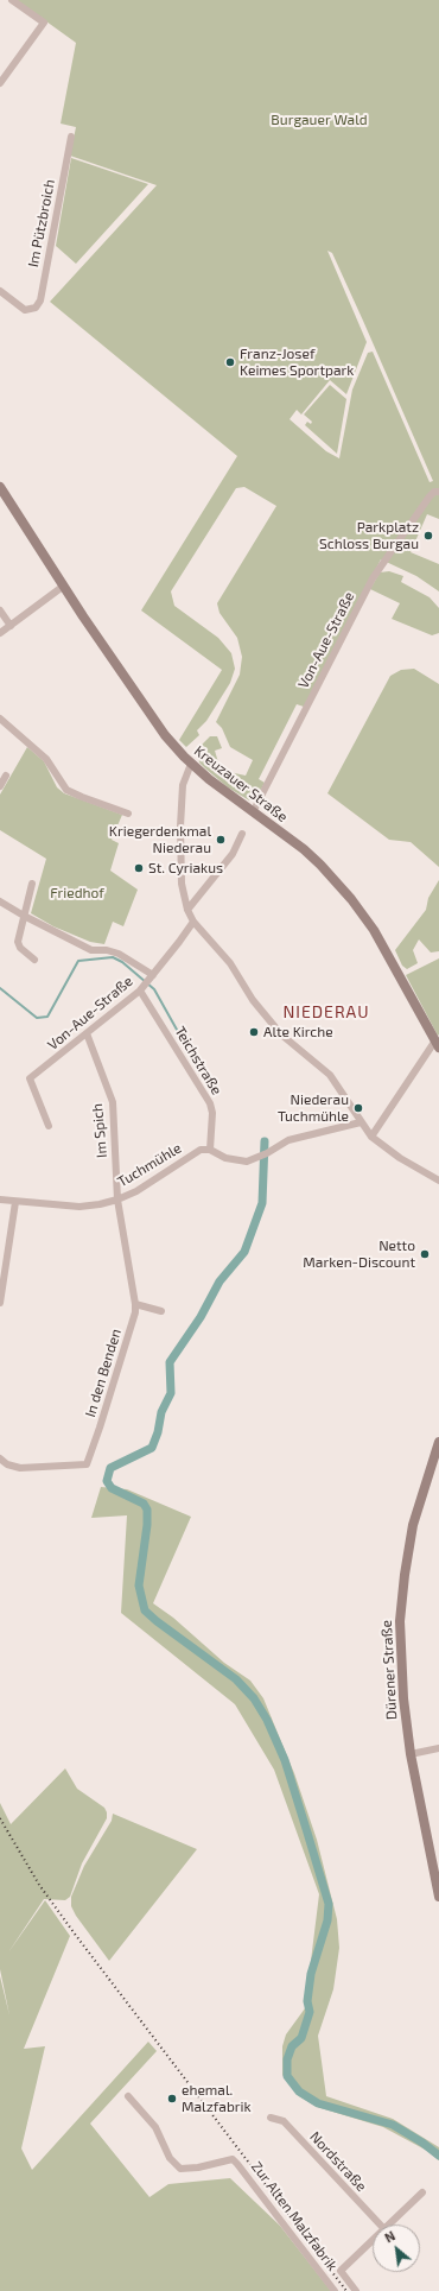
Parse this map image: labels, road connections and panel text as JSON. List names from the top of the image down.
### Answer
{
  "streets": {
    "main road": ["Kreuzauer Straße", "Dürener Straße"],
    "street": [
      "Im Pützbroich",
      "Von-Aue-Straße",
      "Teichstraße",
      "Im Spich",
      "Tuchmühle",
      "In den Benden",
      "Nordstraße",
      "Zur Alten Malzfabrik"
    ]
  },
  "crossings": [
    ["Von-Aue-Straße", "Kreuzauer Straße"],
    ["Von-Aue-Straße", "Teichstraße"],
    ["Von-Aue-Straße", "Im Spich"],
    ["Teichstraße", "Tuchmühle"],
    ["Im Spich", "Tuchmühle"],
    ["Im Spich", "In den Benden"],
    ["Tuchmühle", "In den Benden"]
  ],
  "districts": ["NIEDERAU"],
  "parks": ["Burgauer Wald", "Friedhof"],
  "places": [
    "Franz-Josef Keimes Sportpark",
    "Parkplatz Schloss Burgau",
    "Kriegerdenkmal Niederau",
    "St. Cyriakus",
    "Alte Kirche",
    "Niederau Tuchmühle",
    "Netto Marken-Discount",
    "ehemal. Malzfabrik"
  ],
  "north": "top left"
}
